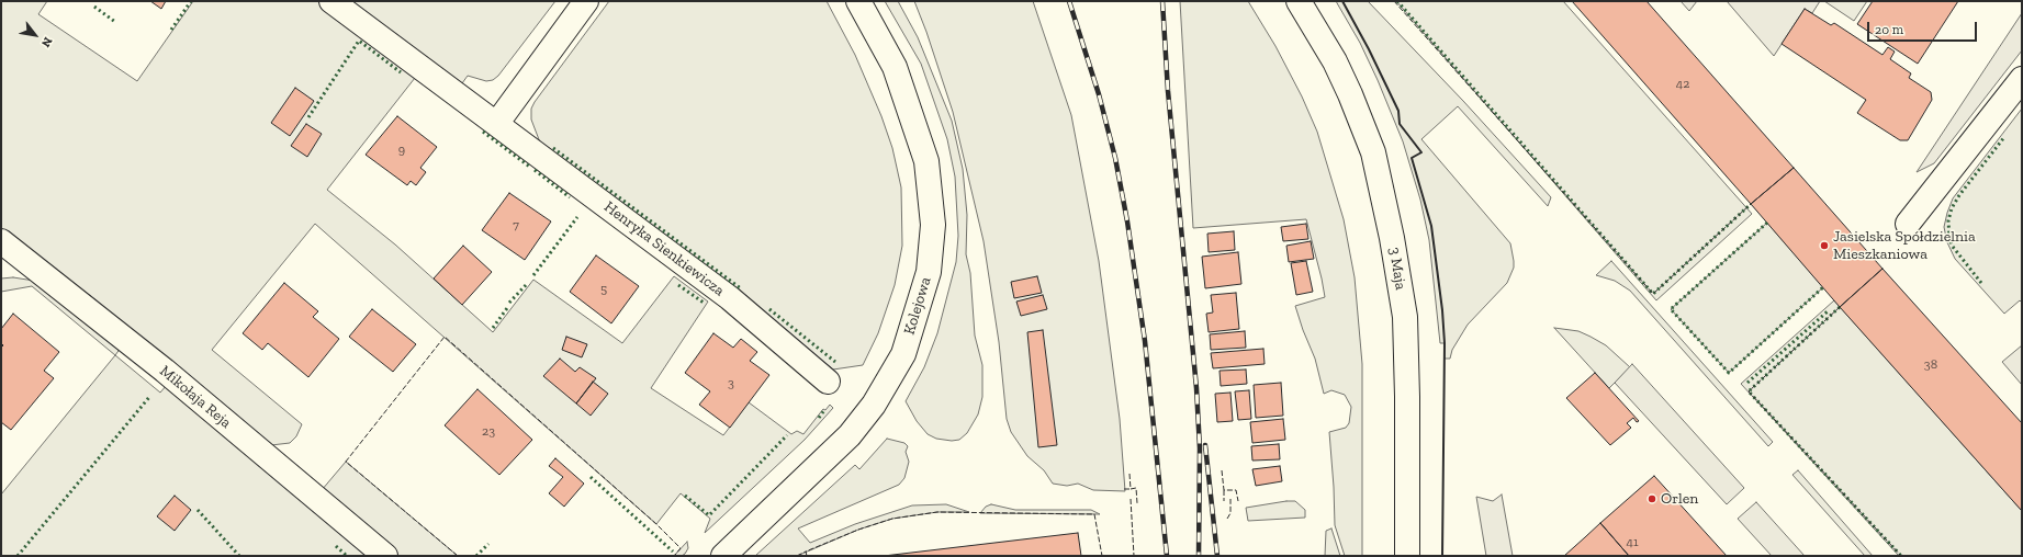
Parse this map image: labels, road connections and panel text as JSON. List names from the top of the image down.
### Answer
{
  "streets": {
    "street": [
      "Henryka Sienkiewicza",
      "3 Maja",
      "Kolejowa",
      "Mikołaja Reja"
    ]
  },
  "places": ["Jasielska Spółdzielnia Mieszkaniowa", "Orlen"],
  "house_numbers": [
    "42",
    "9",
    "7",
    "5",
    "38",
    "3",
    "23",
    "41"
  ],
  "scale_bar": "20 m",
  "north": "bottom right"
}
